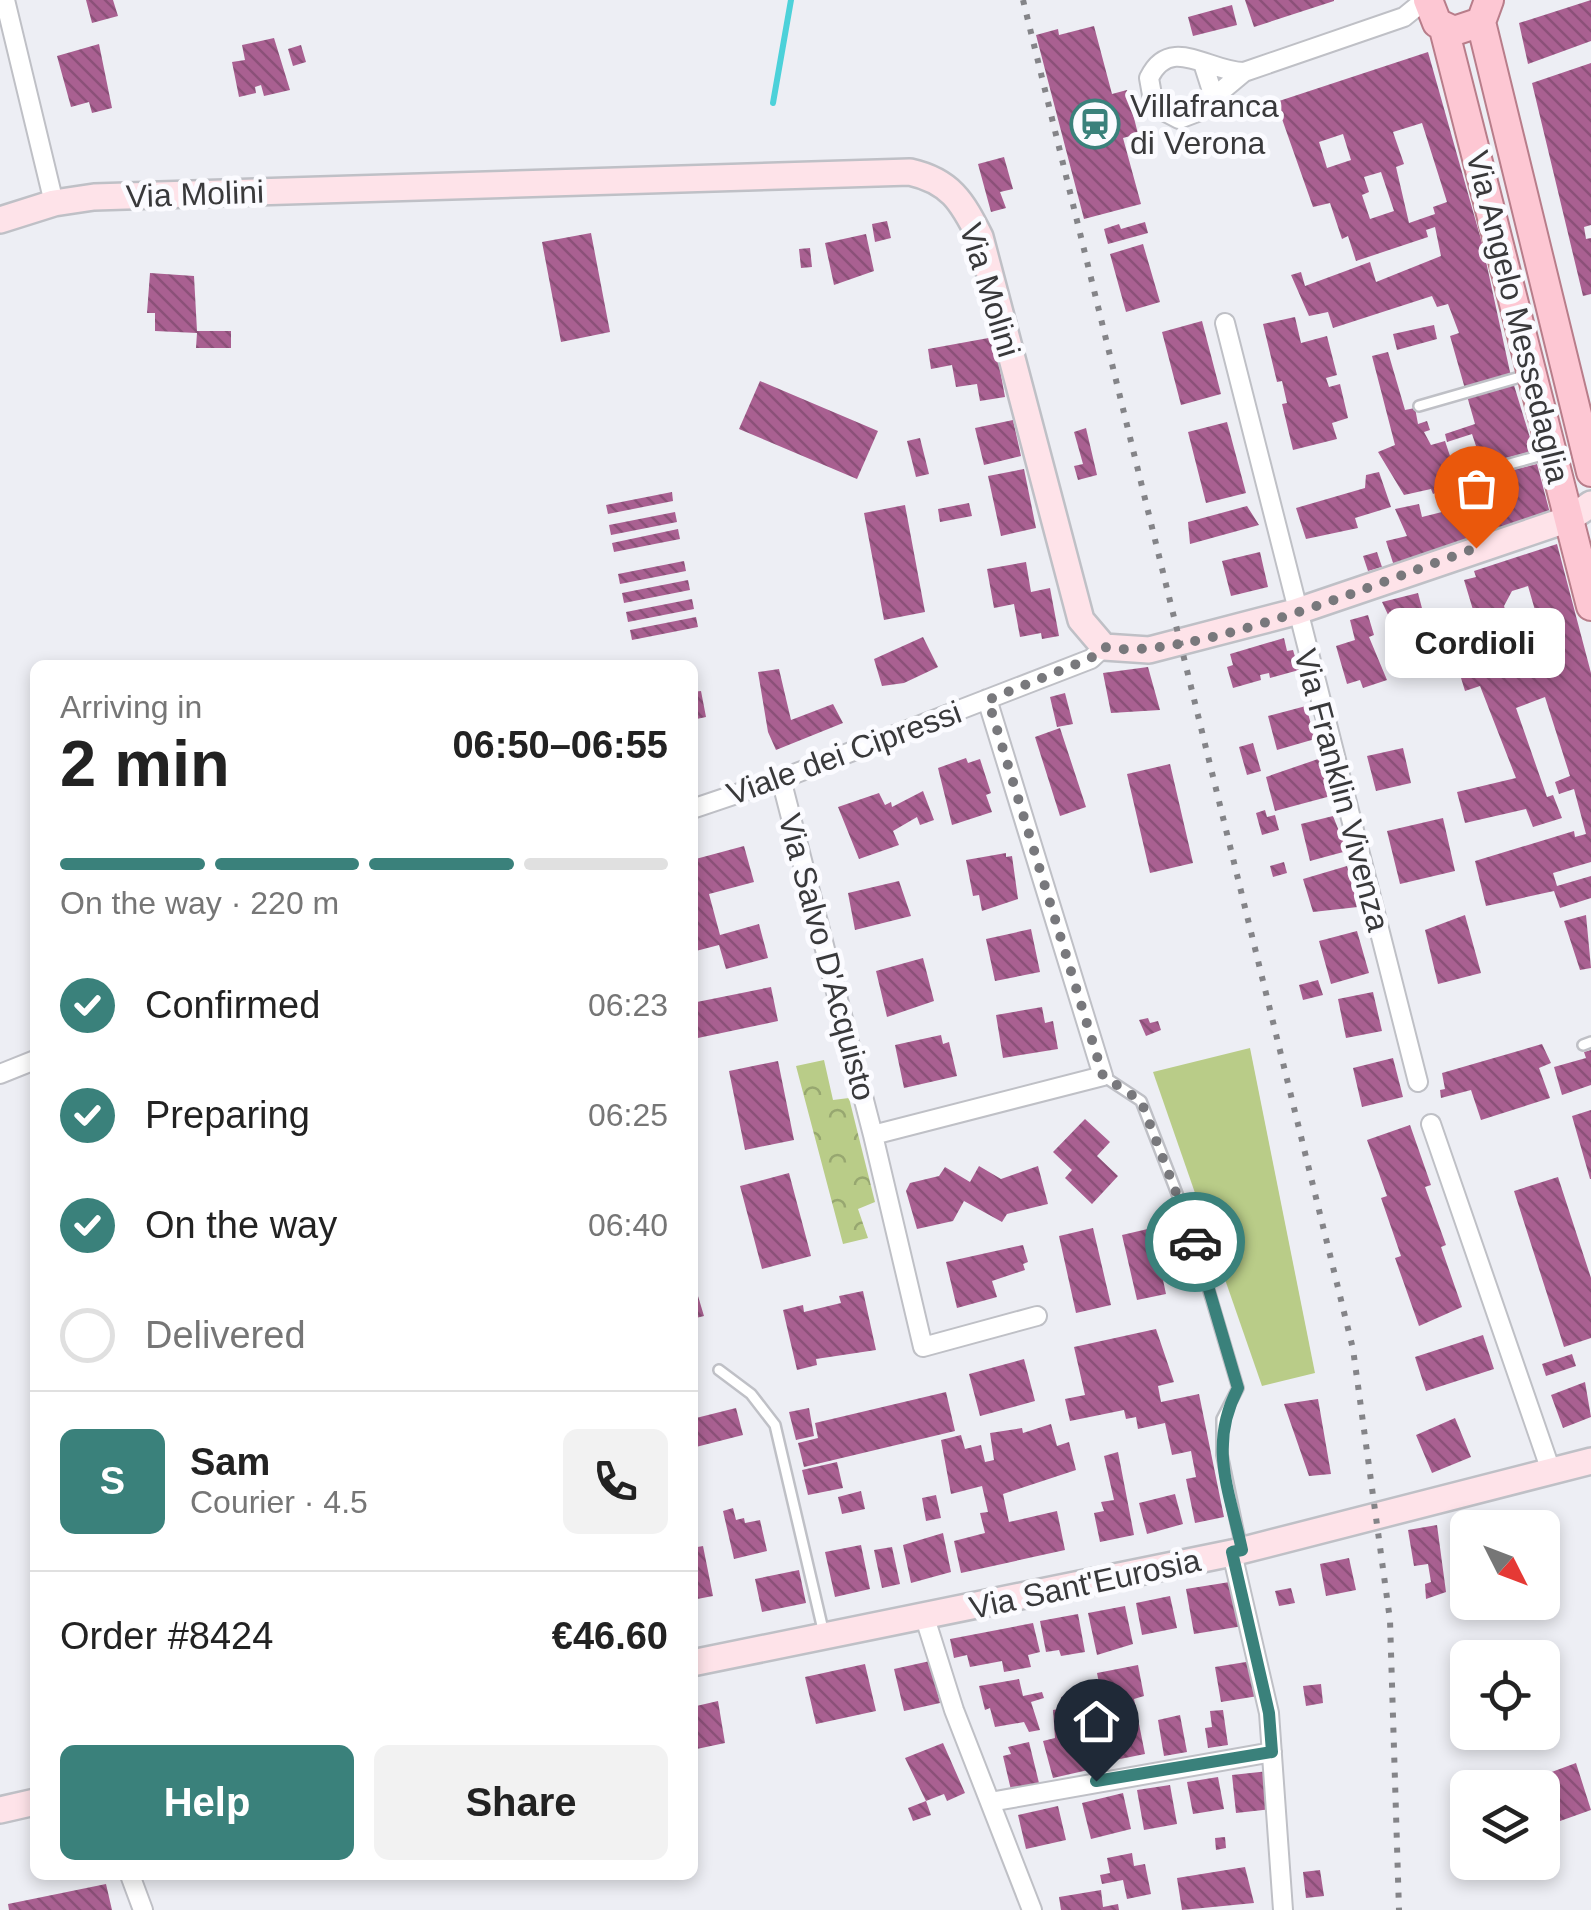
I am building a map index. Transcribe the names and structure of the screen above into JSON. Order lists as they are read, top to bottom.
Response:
{
  "streets": {
    "main road": ["Via Molini", "Via Angelo Messedaglia", "Via Sant'Eurosia"],
    "street": ["Viale dei Cipressi", "Via Franklin Vivenza", "Via Salvo D'Acquisto"]
  },
  "crossings": [
    ["Via Molini", "Viale dei Cipressi"],
    ["Viale dei Cipressi", "Via Salvo D'Acquisto"]
  ],
  "places": {
    "station": ["Villafranca di Verona"],
    "other": ["Cordioli"]
  },
  "north": "bottom right",
  "page": {
    "bubble": "Cordioli",
    "heading": ["2 min", "Arriving in", "06:50–06:55"],
    "panel": [
      "Sam",
      "Courier · 4.5",
      "Order #8424",
      "€46.60"
    ],
    "bar": "On the way · 220 m",
    "list": [
      ["Confirmed", "06:23"],
      ["Preparing", "06:25"],
      ["On the way", "06:40"],
      "Delivered"
    ],
    "round": "S",
    "buttons": ["Help", "Share"]
  }
}
